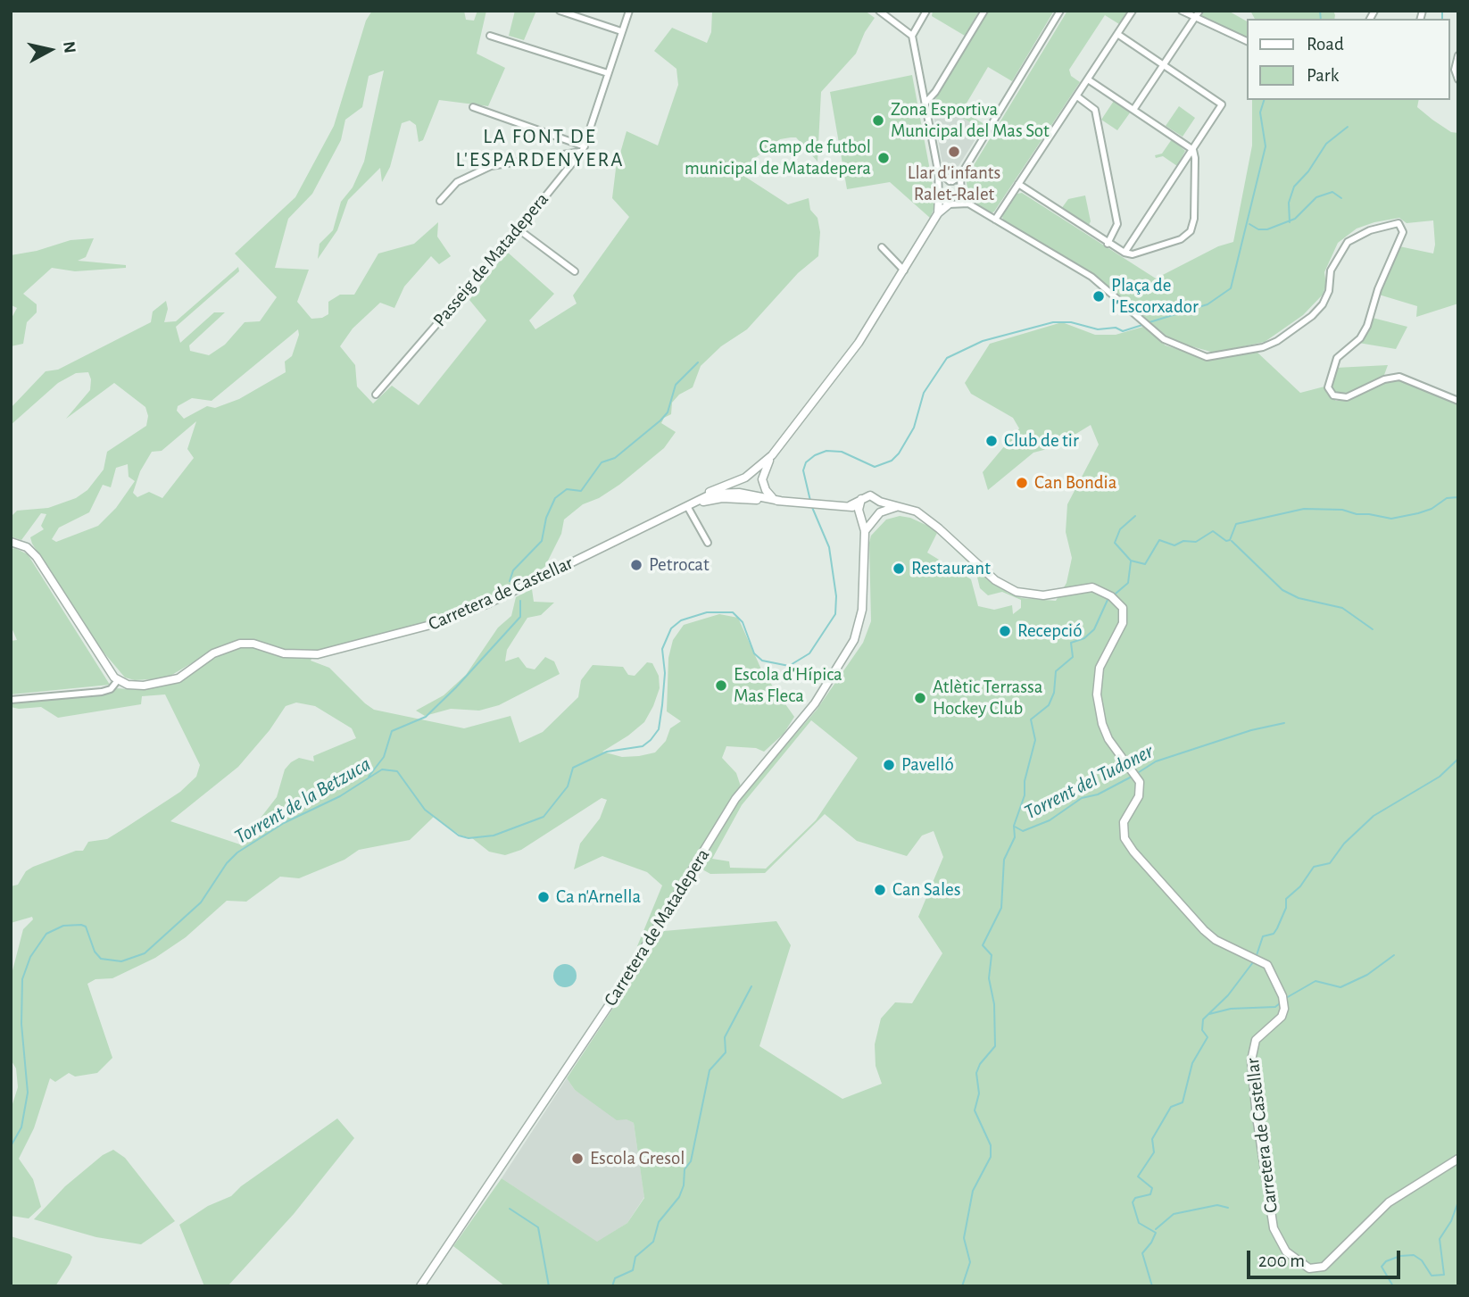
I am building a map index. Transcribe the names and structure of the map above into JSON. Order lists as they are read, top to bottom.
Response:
{
  "streets": {
    "street": ["Passeig de Matadepera", "Carretera de Castellar", "Carretera de Matadepera"]
  },
  "crossings": [
    ["Carretera de Castellar", "Carretera de Matadepera"]
  ],
  "districts": ["LA FONT DE L'ESPARDENYERA"],
  "water": ["Torrent del Tudoner", "Torrent de la Betzuca"],
  "places": [
    "Zona Esportiva Municipal del Mas Sot",
    "Llar d'infants Ralet-Ralet",
    "Camp de futbol municipal de Matadepera",
    "Plaça de l'Escorxador",
    "Club de tir",
    "Can Bondia",
    "Petrocat",
    "Restaurant",
    "Recepció",
    "Escola d'Hípica Mas Fleca",
    "Atlètic Terrassa Hockey Club",
    "Pavelló",
    "Can Sales",
    "Ca n'Arnella",
    "Escola Gresol"
  ],
  "legend": ["Road", "Park"],
  "scale_bar": "200 m",
  "north": "right"
}
